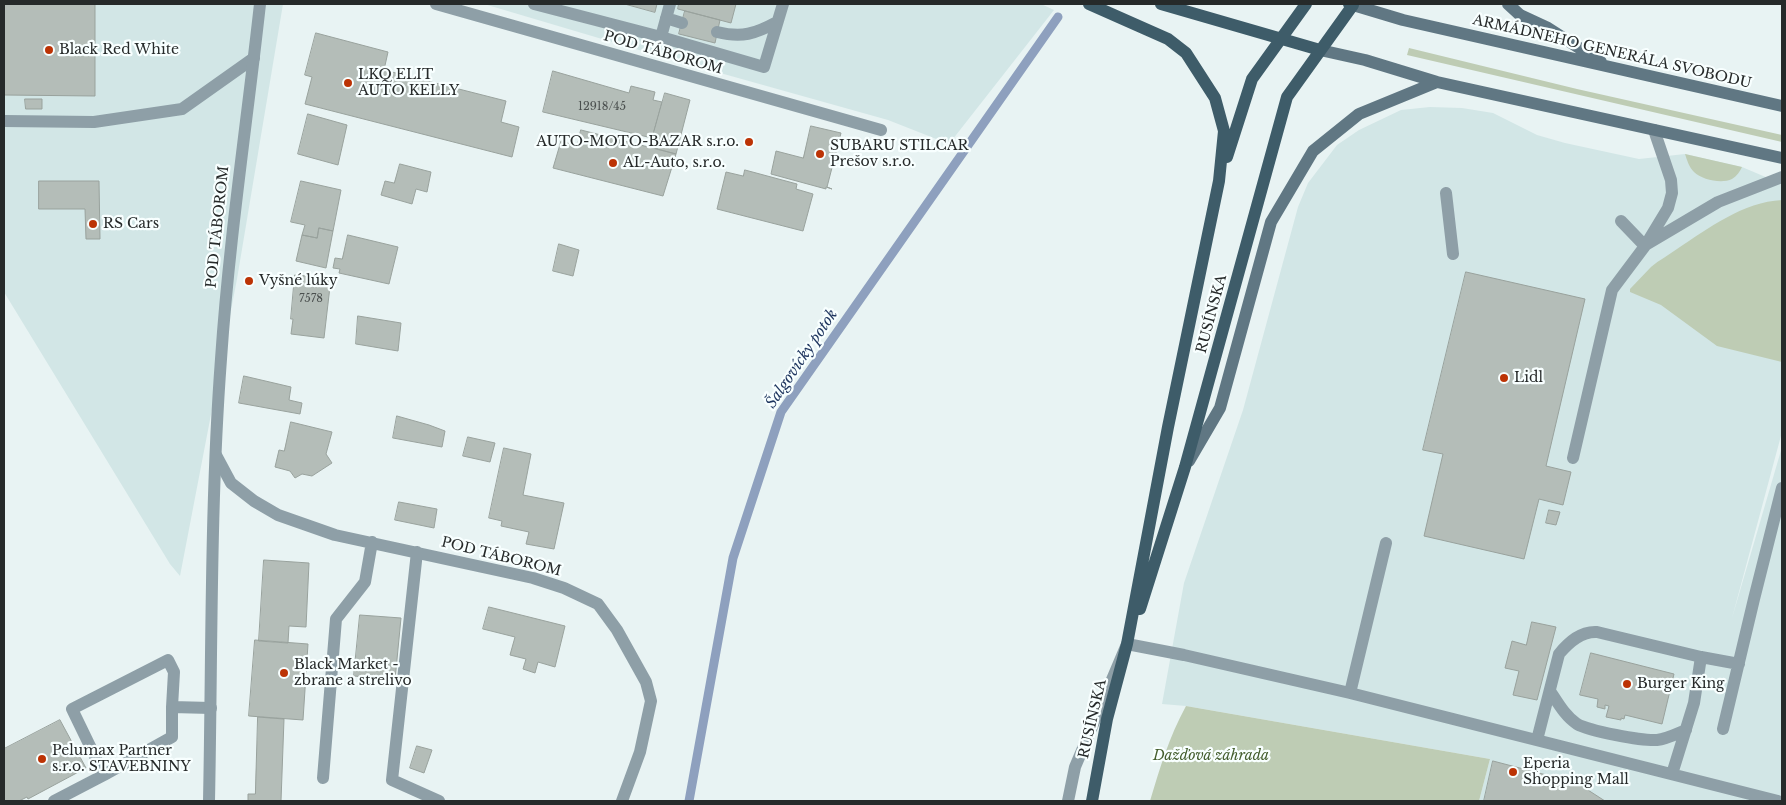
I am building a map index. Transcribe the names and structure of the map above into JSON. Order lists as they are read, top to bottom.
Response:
{
  "streets": {
    "main road": ["RUSÍNSKA"],
    "street": ["ARMÁDNEHO GENERÁLA SVOBODU", "POD TÁBOROM"]
  },
  "crossings": [
    ["ARMÁDNEHO GENERÁLA SVOBODU", "RUSÍNSKA"]
  ],
  "water": ["Šalgovícky potok"],
  "parks": ["Dažďová záhrada"],
  "places": [
    "Black Red White",
    "LKQ ELIT AUTO KELLY",
    "AUTO-MOTO-BAZAR s.r.o.",
    "SUBARU STILCAR Prešov s.r.o.",
    "AL-Auto, s.r.o.",
    "RS Cars",
    "Vyšné lúky",
    "Lidl",
    "Black Market - zbrane a strelivo",
    "Burger King",
    "Pelumax Partner s.r.o. STAVEBNINY",
    "Eperia Shopping Mall"
  ],
  "house_numbers": ["12918/45", "7578"]
}
